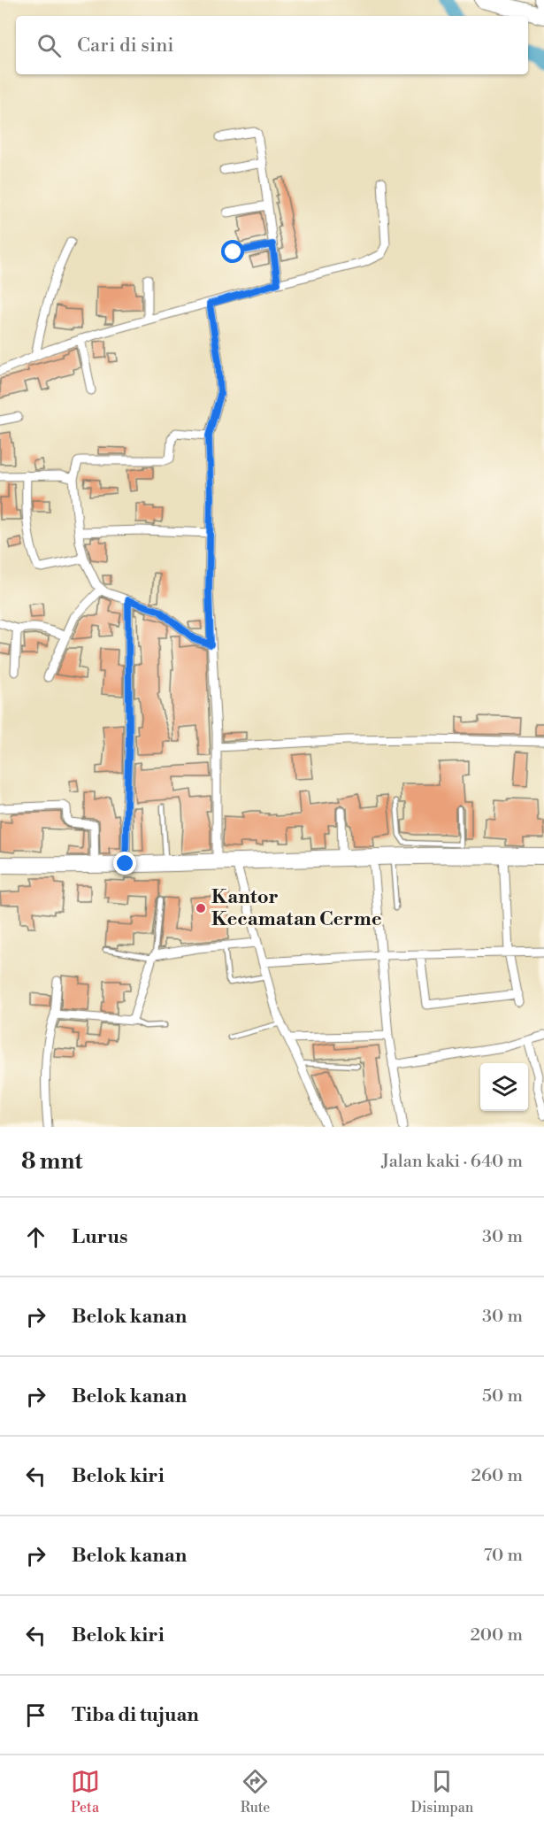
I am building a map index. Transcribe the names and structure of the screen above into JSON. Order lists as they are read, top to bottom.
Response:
{
  "places": ["Kantor Kecamatan Cerme"],
  "page": {
    "search": "Cari di sini",
    "heading": ["8 mnt", "Jalan kaki · 640 m"],
    "list": [
      ["Lurus", "30 m"],
      ["Belok kanan", "30 m"],
      ["Belok kanan", "50 m"],
      ["Belok kiri", "260 m"],
      ["Belok kanan", "70 m"],
      ["Belok kiri", "200 m"],
      "Tiba di tujuan"
    ],
    "nav": ["Peta", "Rute", "Disimpan"]
  }
}
